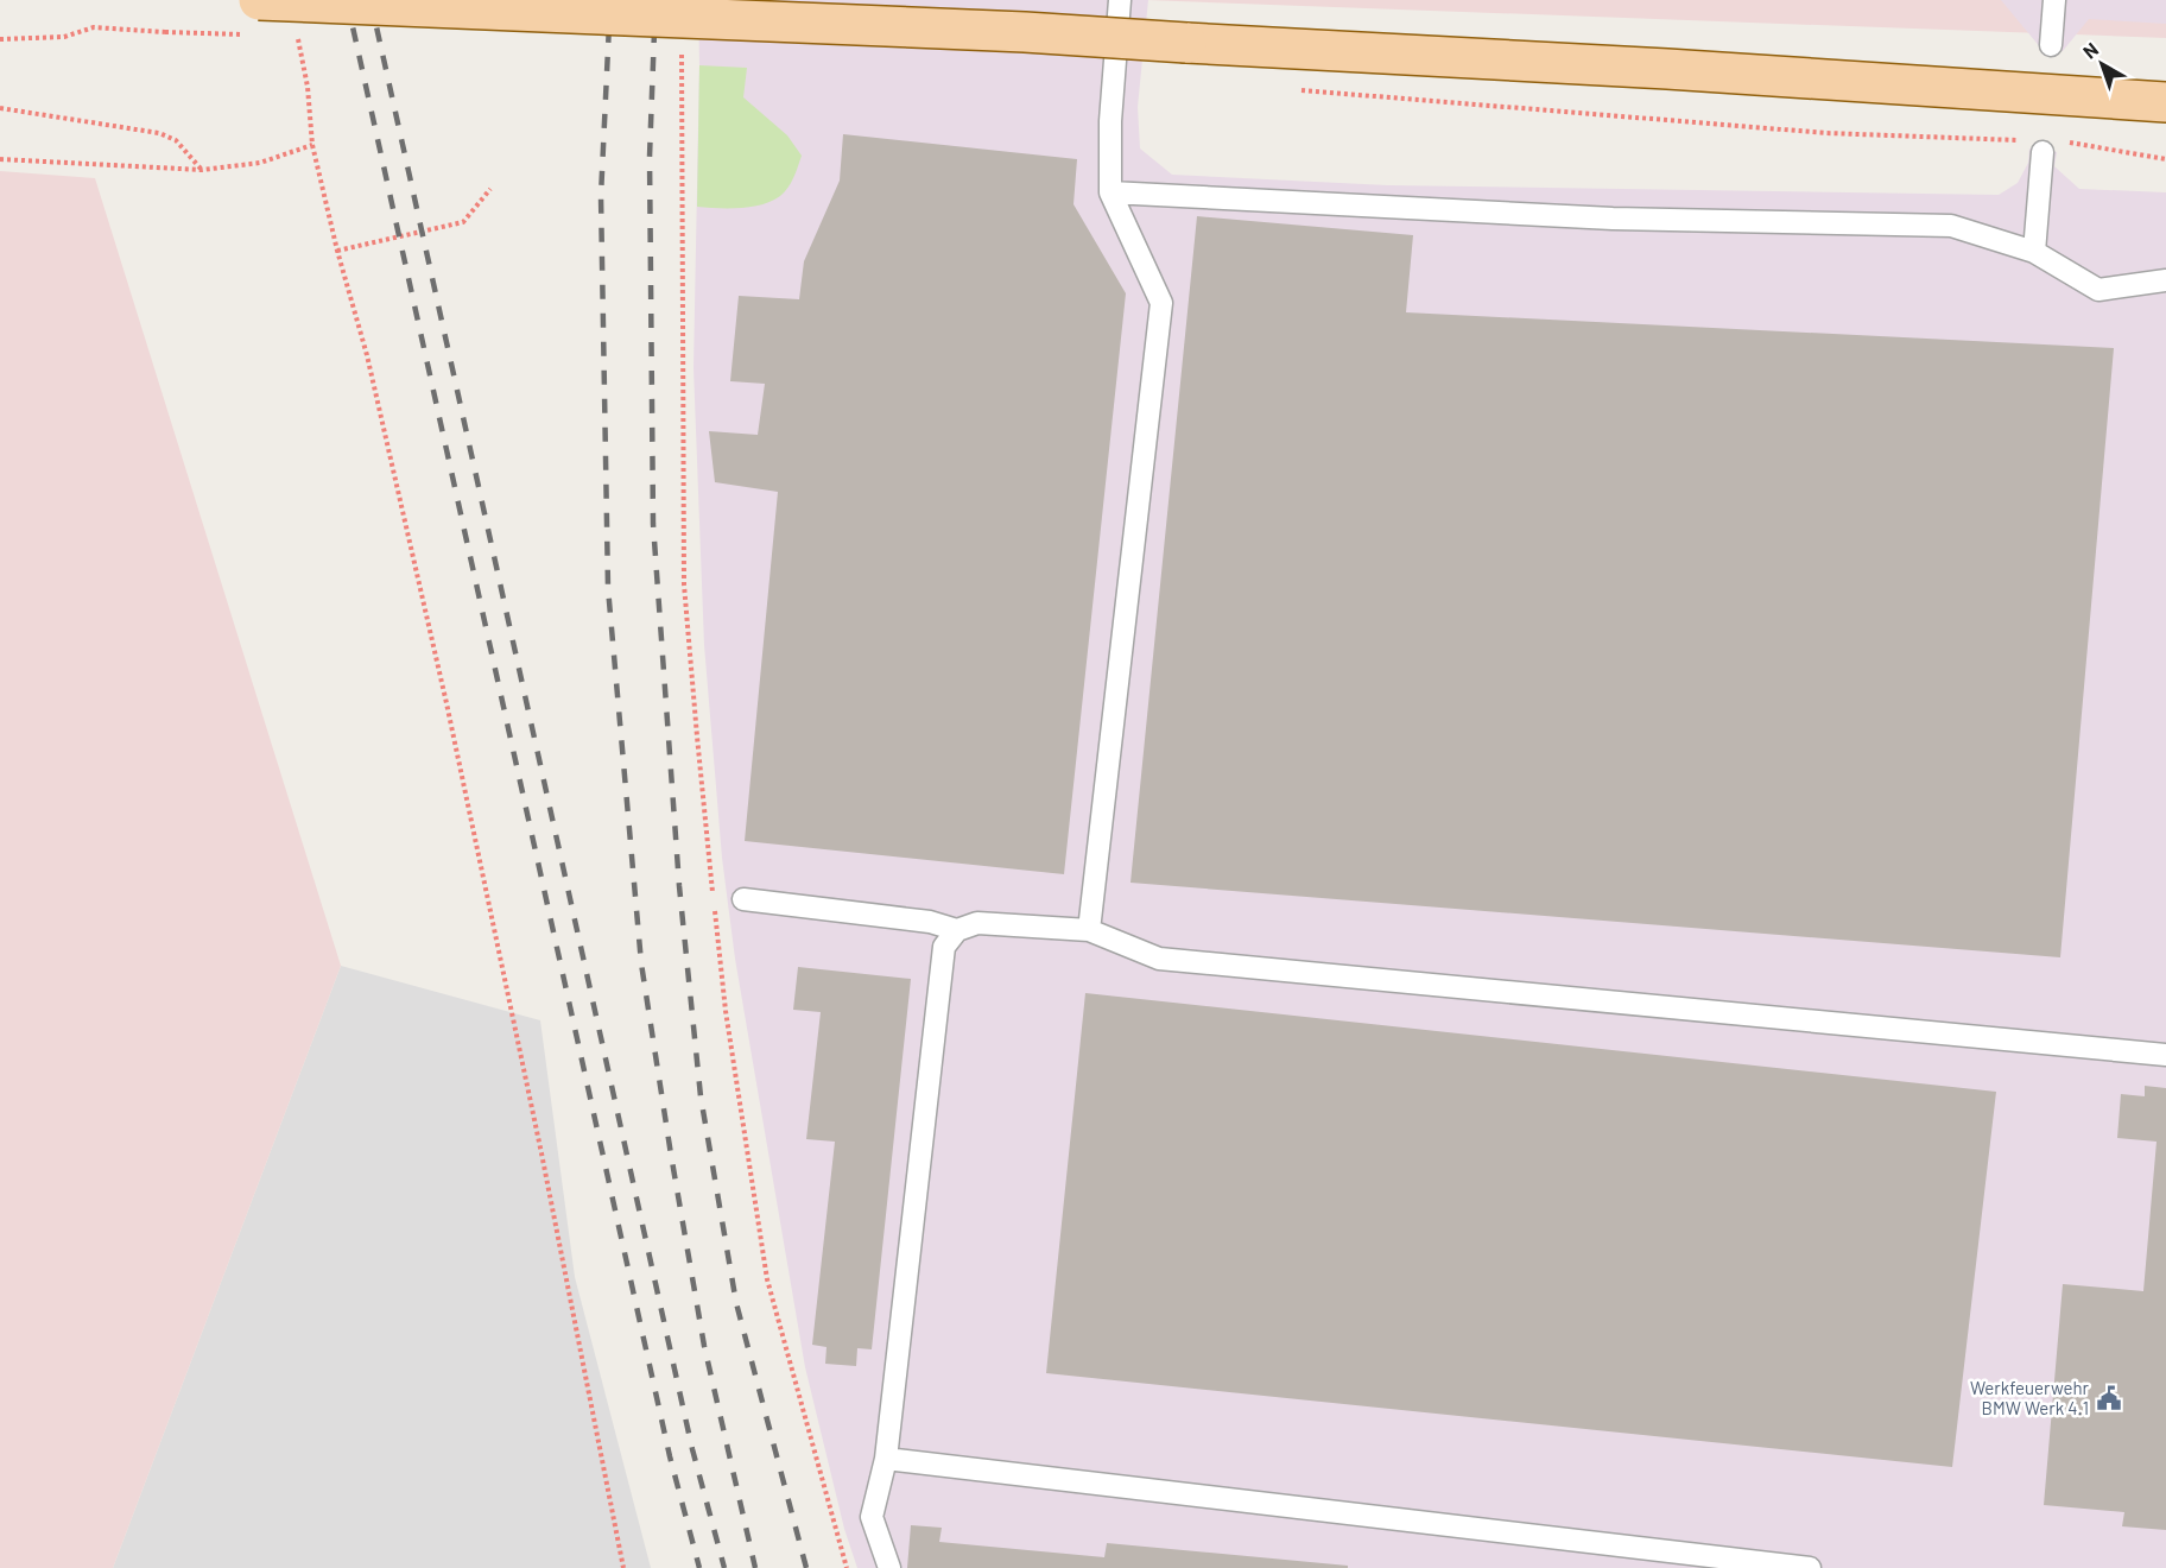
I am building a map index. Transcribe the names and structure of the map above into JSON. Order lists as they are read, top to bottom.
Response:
{
  "places": {
    "public building": ["Werkfeuerwehr BMW Werk 4.1"]
  },
  "north": "top left"
}
